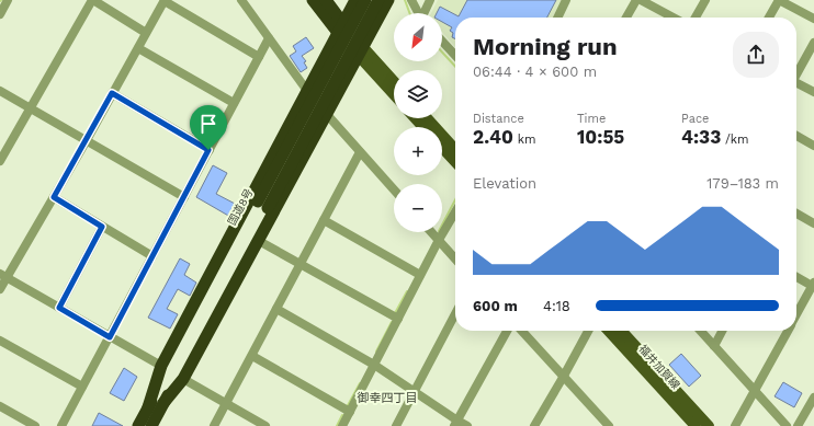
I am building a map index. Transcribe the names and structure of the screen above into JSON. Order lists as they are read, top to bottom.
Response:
{
  "streets": {
    "highway": ["国道8号"],
    "main road": ["福井加賀線"]
  },
  "districts": ["御幸四丁目"],
  "north": "bottom left",
  "page": {
    "map_buttons": ["+", "−"],
    "heading": ["Morning run", "06:44 · 4 × 600 m"],
    "stats": [
      ["Distance", "2.40 km"],
      ["Time", "10:55"],
      ["Pace", "4:33 /km"]
    ],
    "chart": ["Elevation", "179–183 m"],
    "list": [
      {
        "name": "600 m",
        "note": "4:18"
      }
    ]
  }
}
